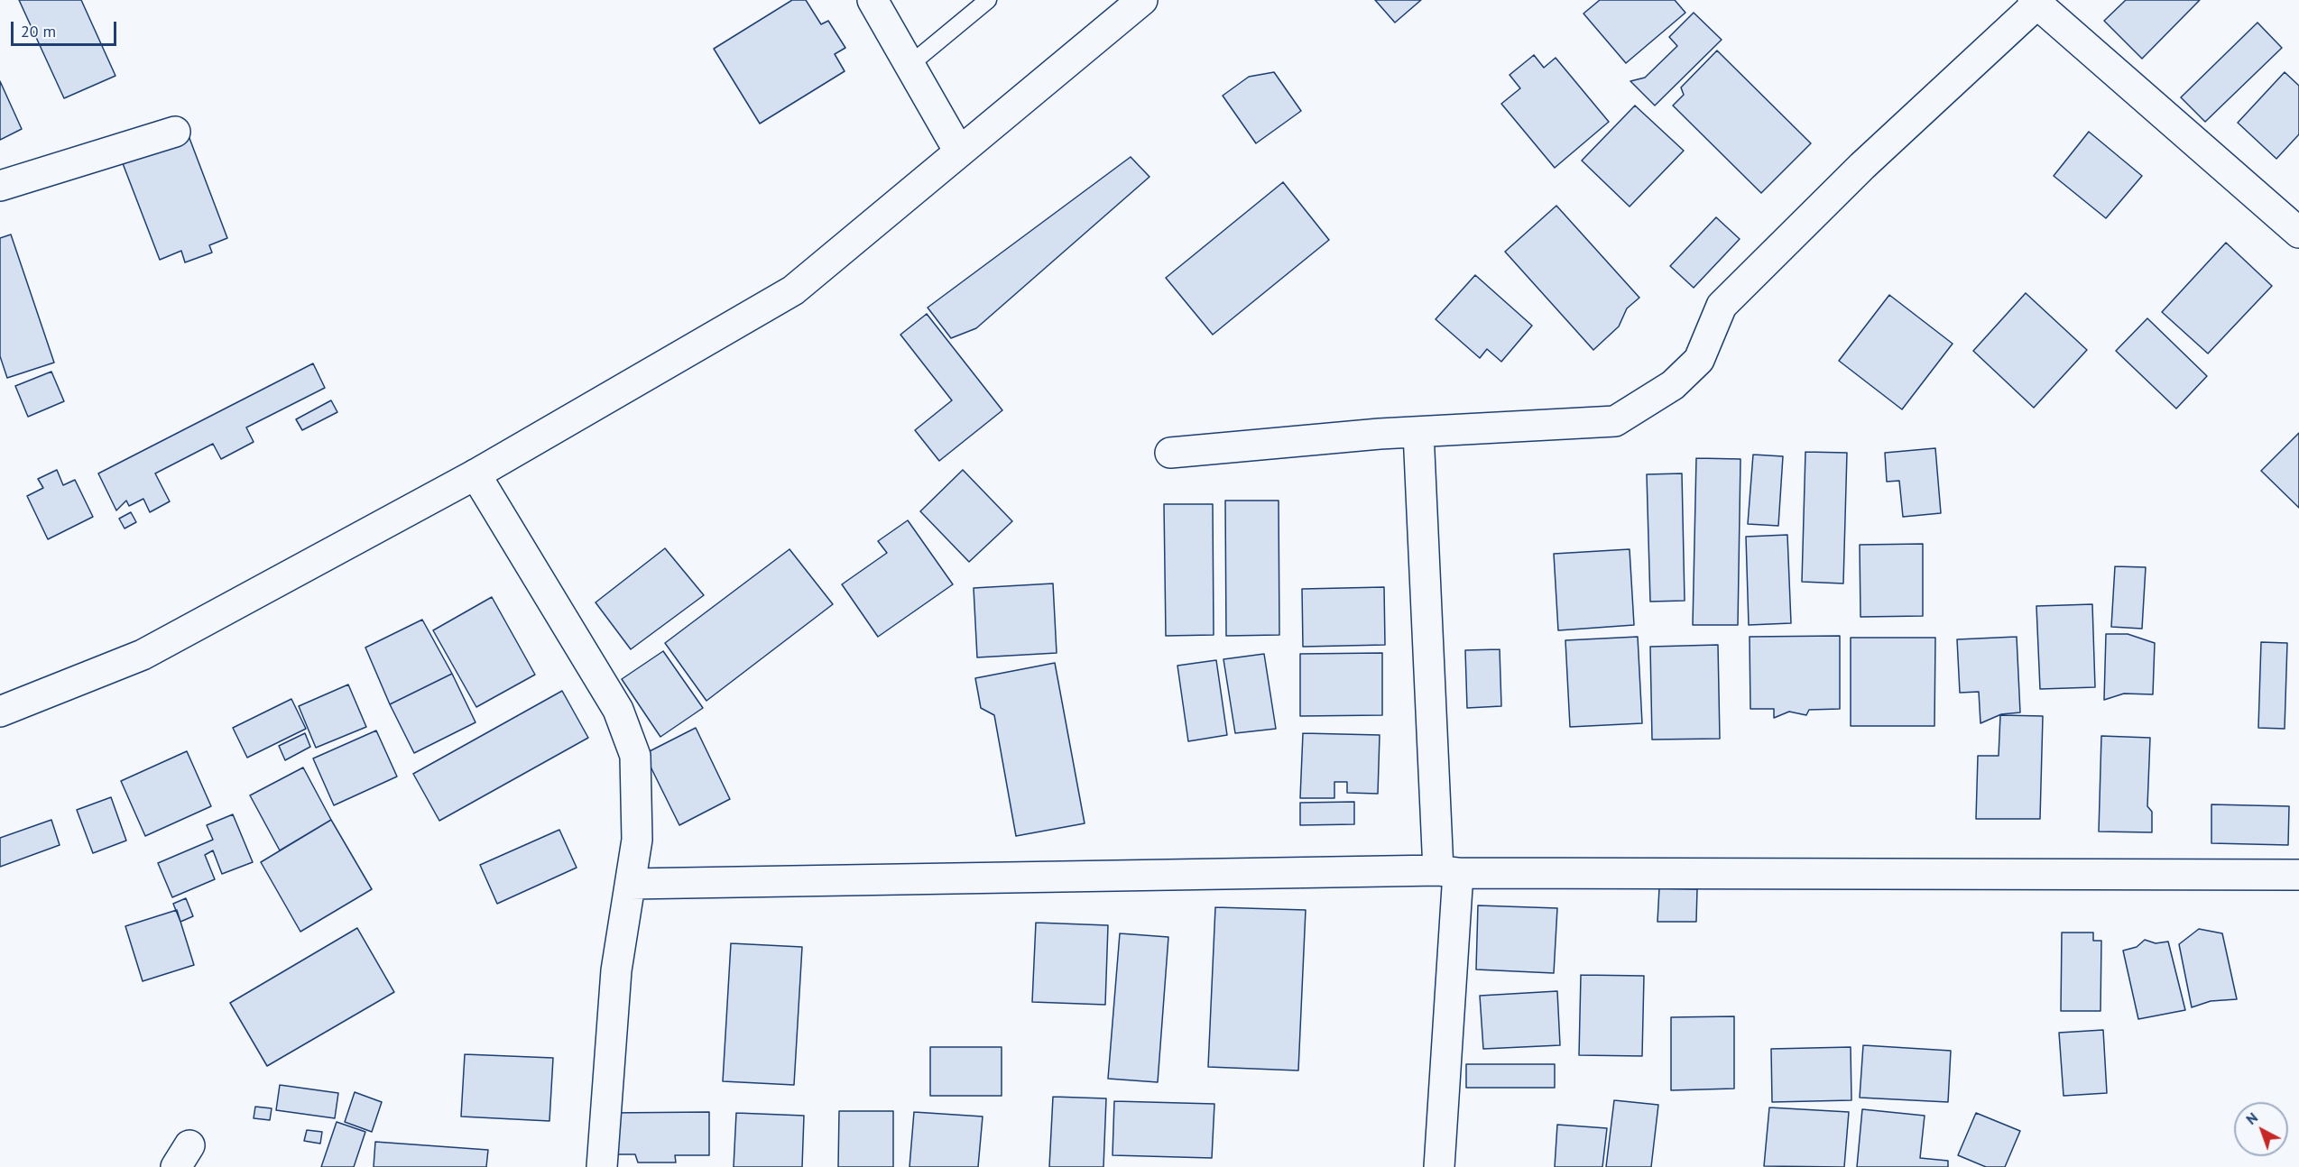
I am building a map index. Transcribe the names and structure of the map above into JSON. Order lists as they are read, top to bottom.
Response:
{
  "scale_bar": "20 m",
  "north": "top left"
}
